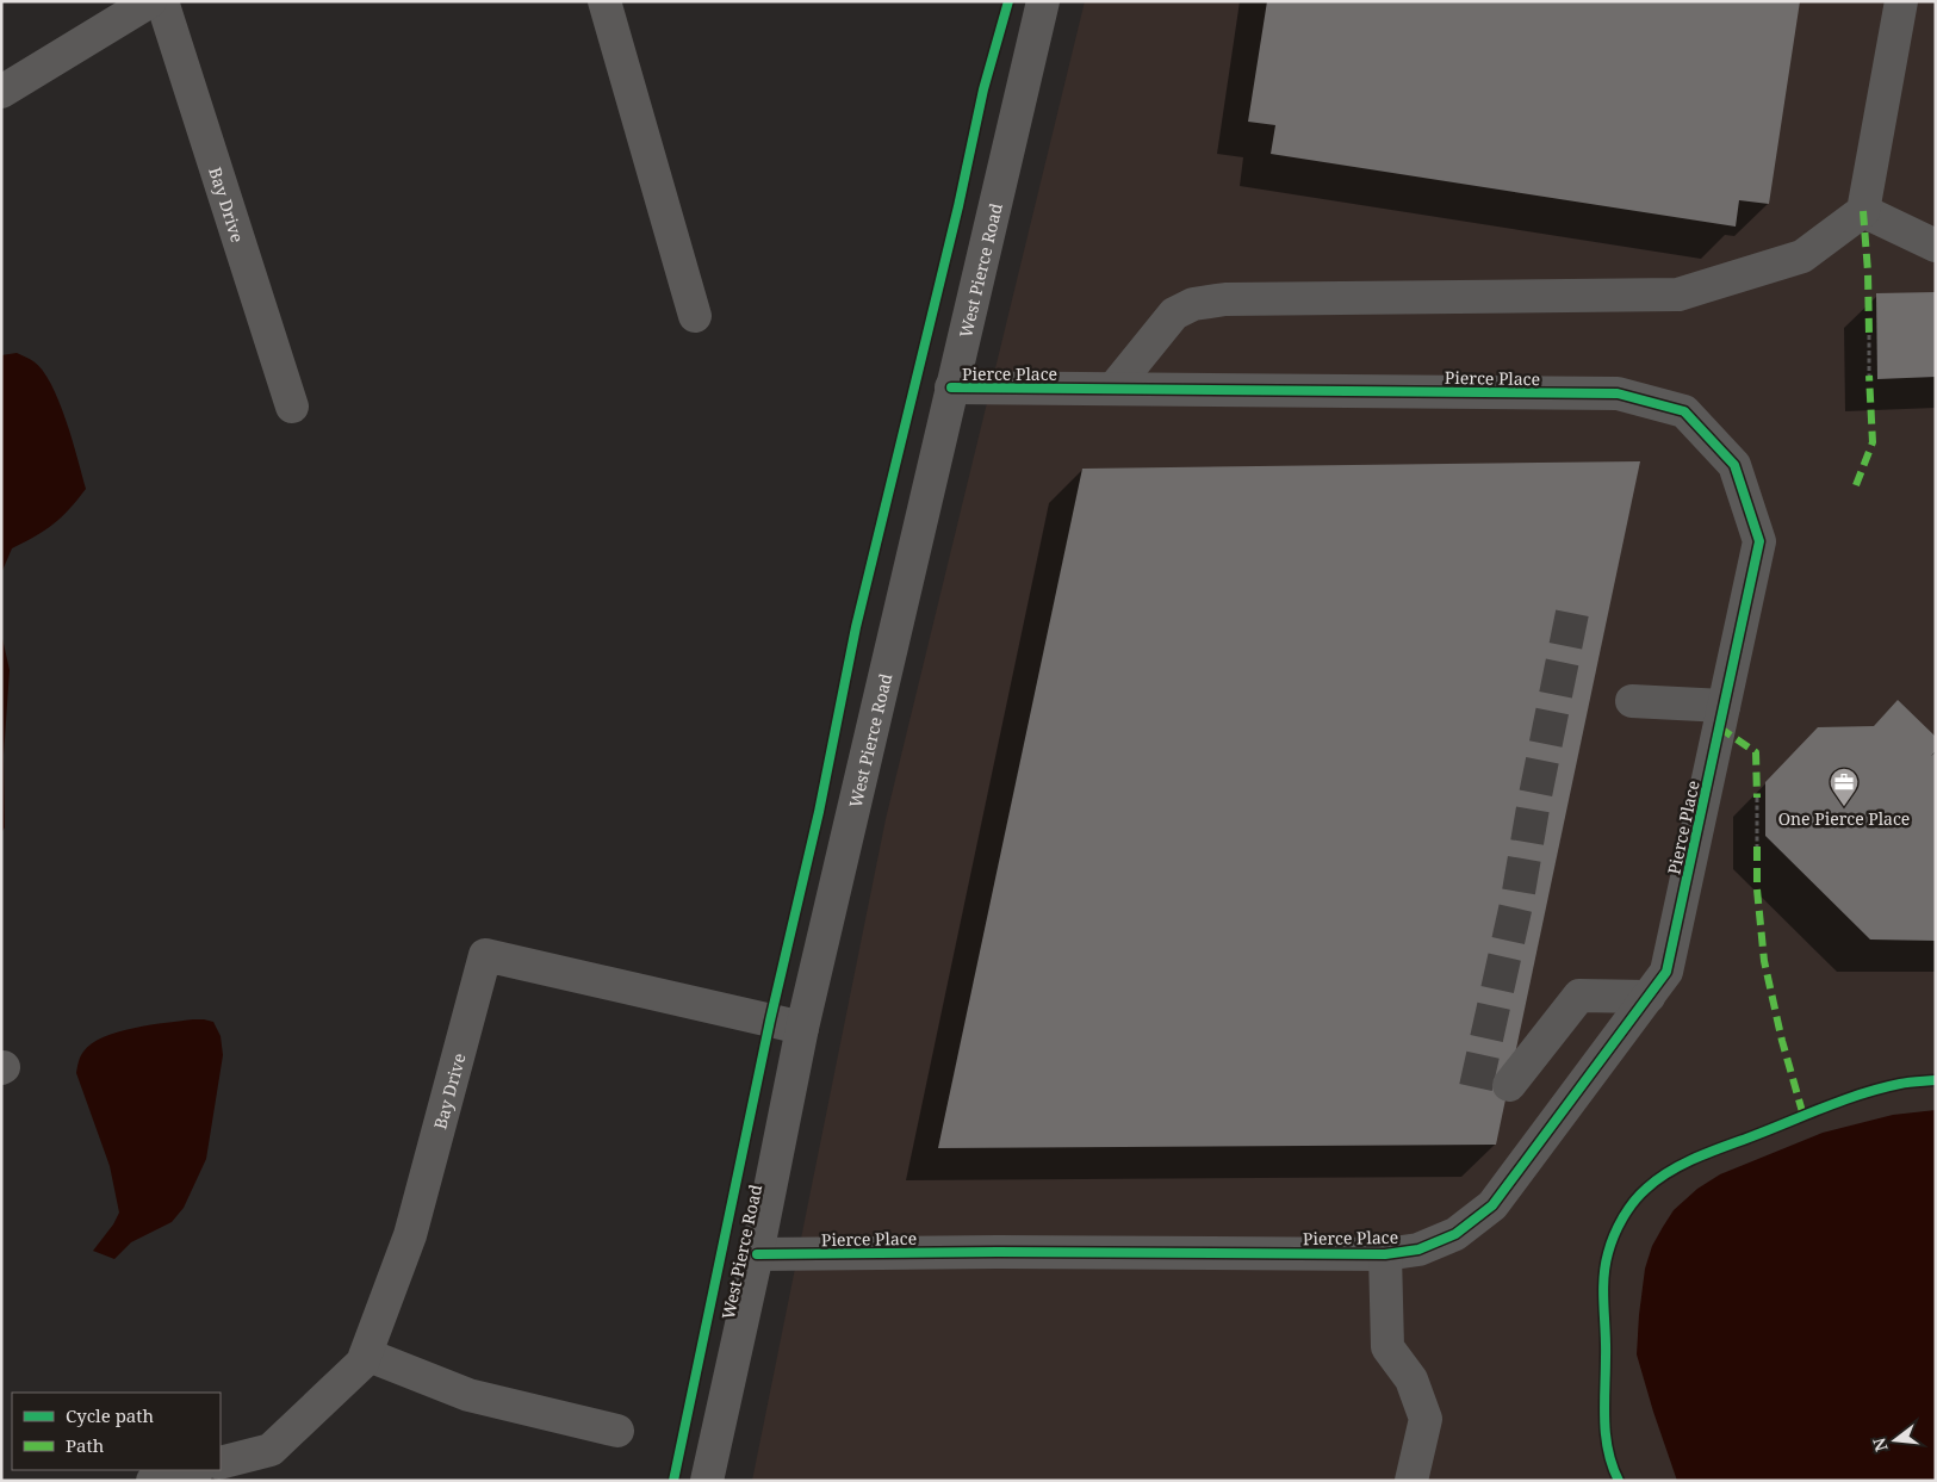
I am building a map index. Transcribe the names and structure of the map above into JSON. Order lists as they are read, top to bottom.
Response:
{
  "streets": {
    "street": ["Bay Drive", "West Pierce Road", "Pierce Place"]
  },
  "crossings": [
    ["Bay Drive", "West Pierce Road"],
    ["West Pierce Road", "Pierce Place"]
  ],
  "places": {
    "office": ["One Pierce Place"]
  },
  "legend": ["Cycle path", "Path"],
  "north": "left"
}
